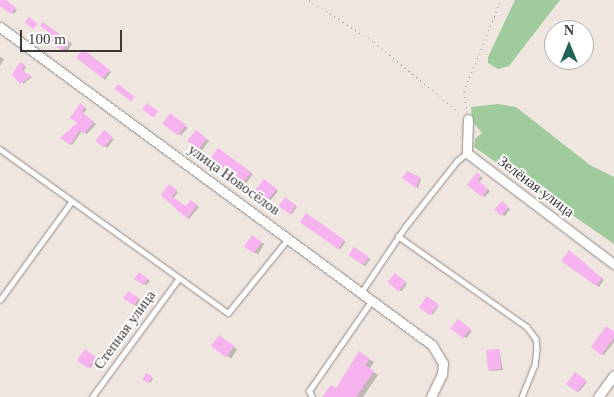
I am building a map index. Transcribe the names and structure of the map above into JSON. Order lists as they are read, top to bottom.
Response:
{
  "streets": {
    "street": ["улица Новосёлов", "Зелёная улица"],
    "lane": ["Степная улица"]
  },
  "scale_bar": "100 m",
  "north": "top"
}
